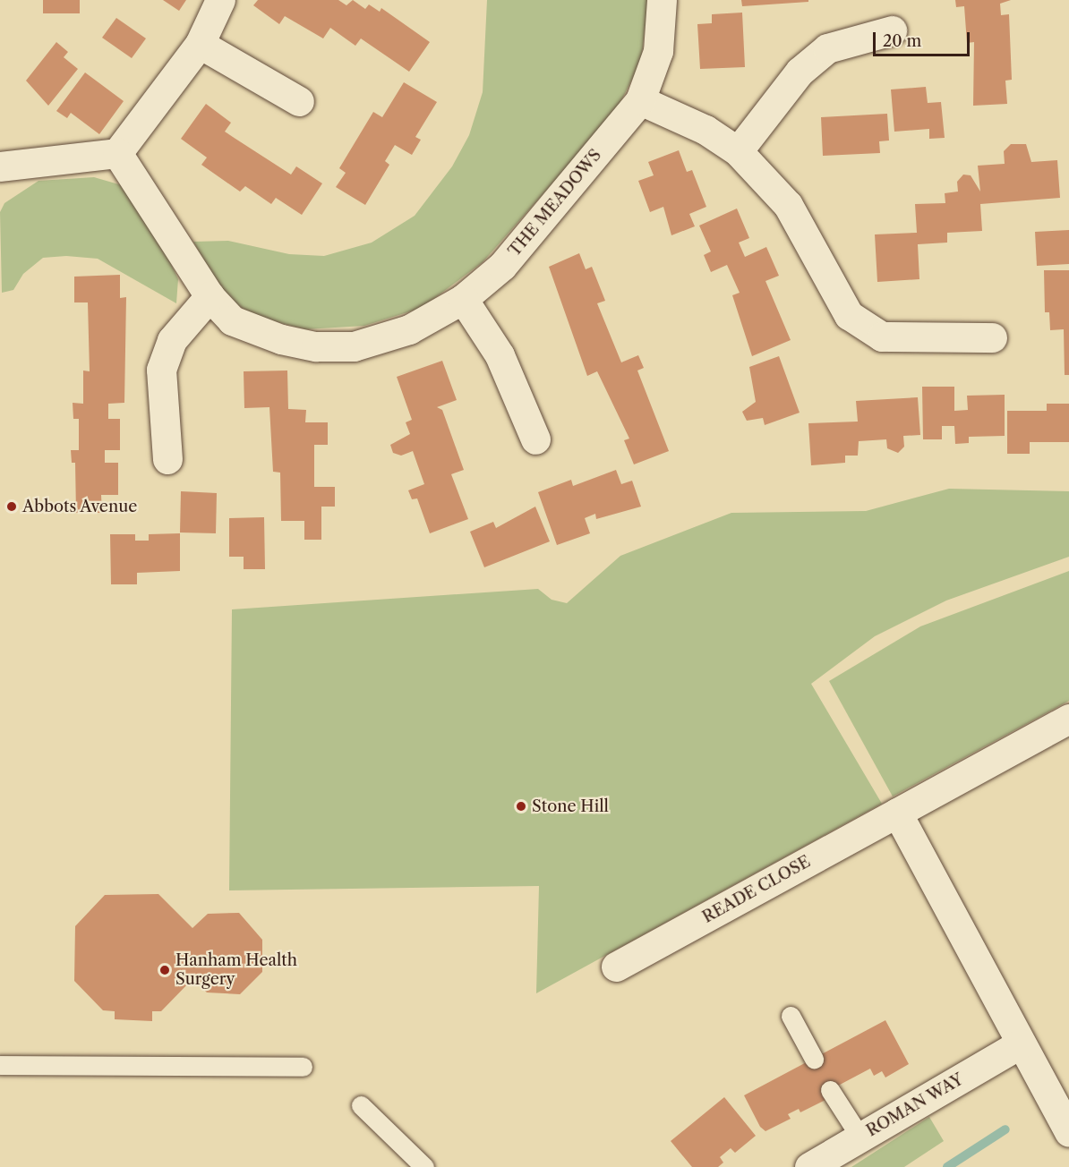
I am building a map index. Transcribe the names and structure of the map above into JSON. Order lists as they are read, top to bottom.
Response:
{
  "streets": {
    "street": ["THE MEADOWS", "READE CLOSE", "ROMAN WAY"]
  },
  "places": ["Abbots Avenue", "Stone Hill", "Hanham Health Surgery"],
  "scale_bar": "20 m"
}
